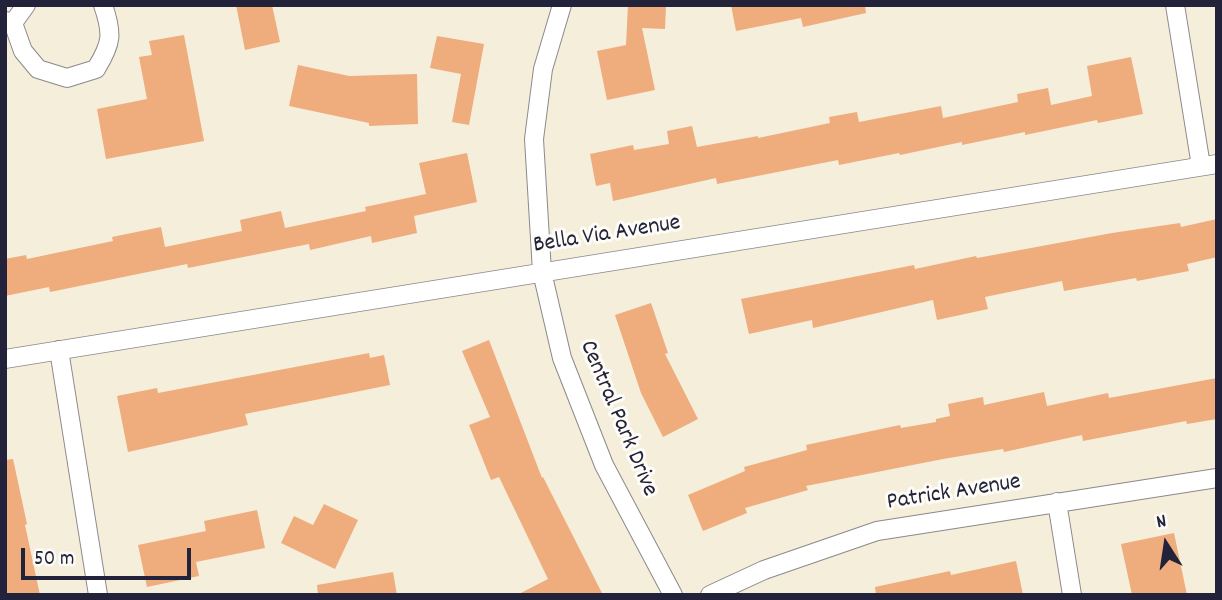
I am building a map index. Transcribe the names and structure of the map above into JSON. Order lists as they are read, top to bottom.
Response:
{
  "streets": {
    "street": ["Bella Via Avenue", "Central Park Drive", "Patrick Avenue"]
  },
  "crossings": [
    ["Bella Via Avenue", "Central Park Drive"]
  ],
  "scale_bar": "50 m",
  "north": "top"
}
